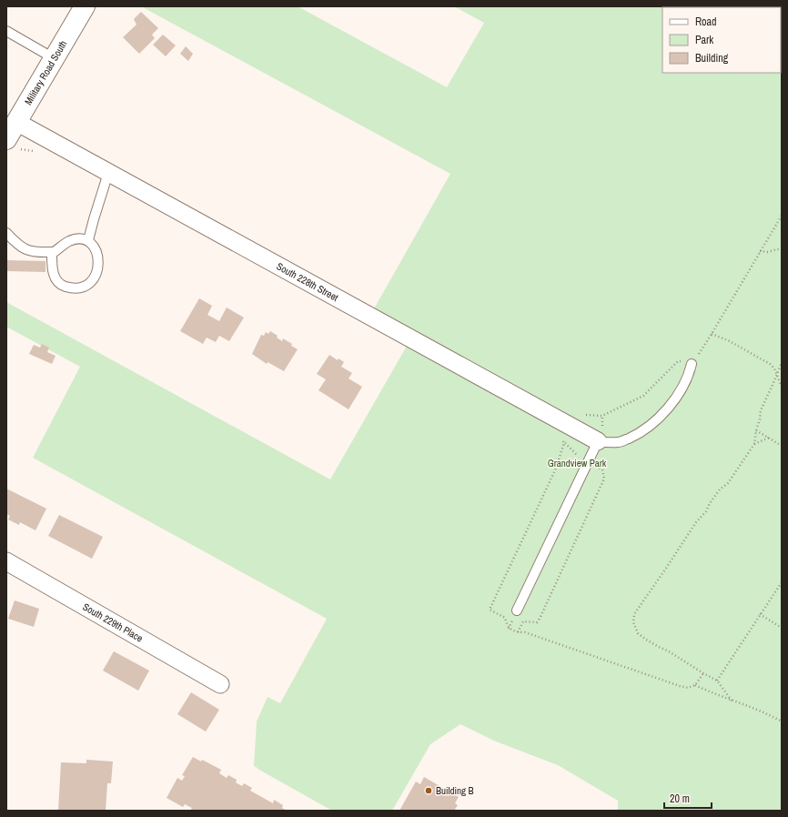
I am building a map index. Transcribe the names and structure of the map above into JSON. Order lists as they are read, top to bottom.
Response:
{
  "streets": {
    "main road": ["Military Road South"],
    "street": ["South 228th Street", "South 229th Place"]
  },
  "crossings": [
    ["Military Road South", "South 228th Street"]
  ],
  "parks": ["Grandview Park"],
  "places": ["Building B"],
  "legend": ["Road", "Park", "Building"],
  "scale_bar": "20 m"
}
